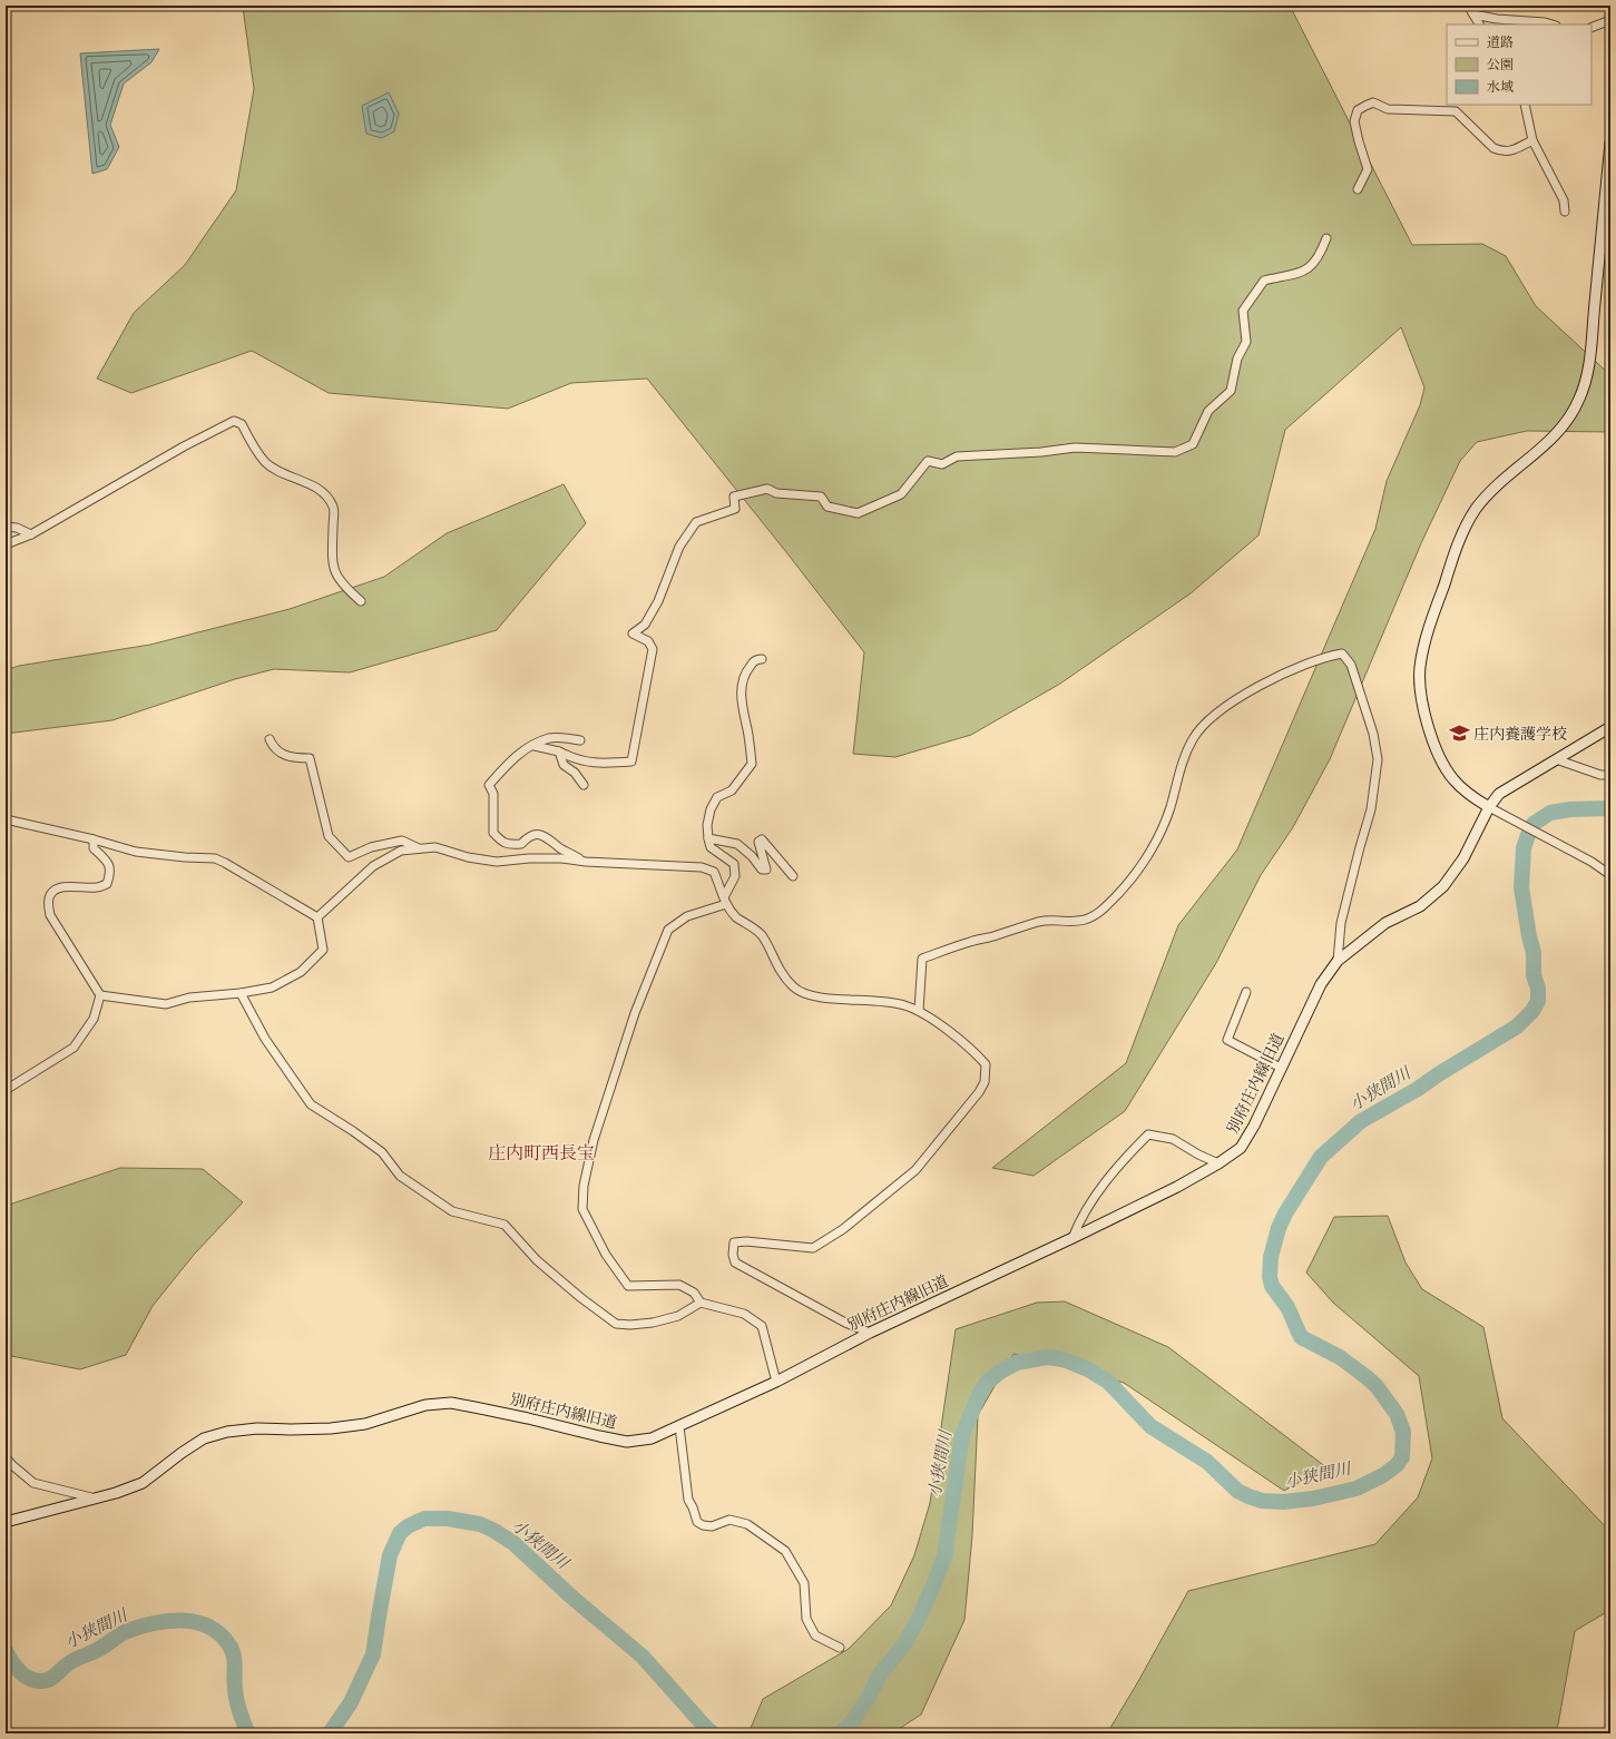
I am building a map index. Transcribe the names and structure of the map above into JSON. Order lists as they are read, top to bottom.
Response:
{
  "streets": {
    "street": ["別府庄内線旧道"]
  },
  "districts": ["庄内町西長宝"],
  "water": ["小狭間川"],
  "places": {
    "school or university": ["庄内養護学校"]
  },
  "legend": ["道路", "公園", "水域"]
}
